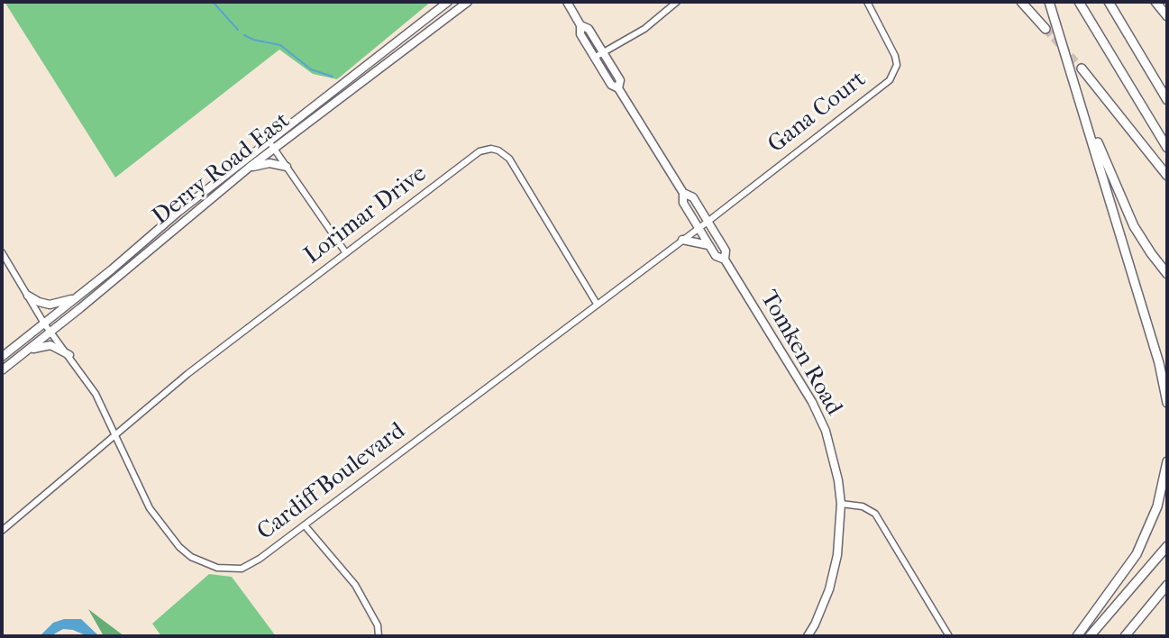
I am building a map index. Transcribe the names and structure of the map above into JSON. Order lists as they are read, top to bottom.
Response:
{
  "streets": {
    "main road": ["Derry Road East", "Tomken Road"],
    "street": ["Gana Court", "Lorimar Drive", "Cardiff Boulevard"]
  },
  "crossings": [
    ["Gana Court", "Tomken Road"],
    ["Gana Court", "Cardiff Boulevard"],
    ["Derry Road East", "Cardiff Boulevard"],
    ["Lorimar Drive", "Cardiff Boulevard"],
    ["Tomken Road", "Cardiff Boulevard"]
  ]
}
